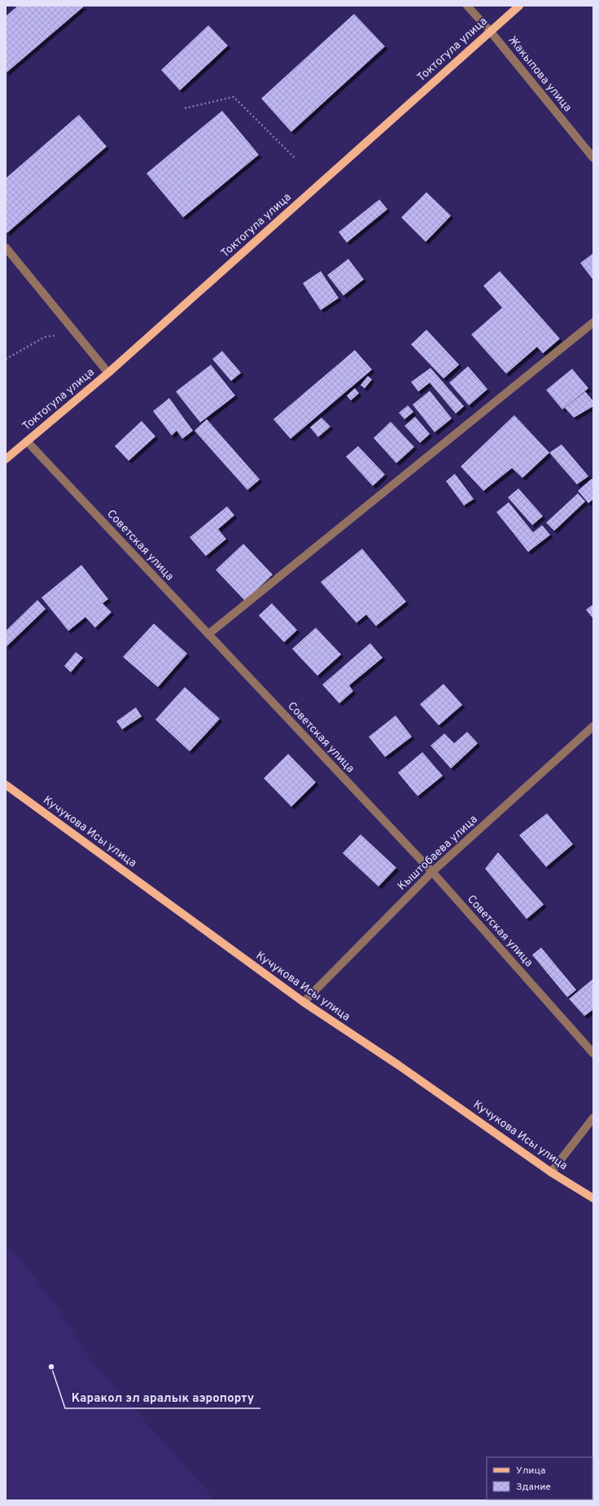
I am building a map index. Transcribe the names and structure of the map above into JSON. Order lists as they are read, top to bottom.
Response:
{
  "streets": {
    "main road": ["Токтогула улица", "Кучукова Исы улица"],
    "street": ["Жакыпова улица", "Советская улица", "Кыштобаева улица"]
  },
  "crossings": [
    ["Токтогула улица", "Жакыпова улица"],
    ["Токтогула улица", "Советская улица"],
    ["Советская улица", "Кыштобаева улица"],
    ["Кучукова Исы улица", "Кыштобаева улица"]
  ],
  "places": ["Каракол эл аралык аэропорту"],
  "legend": ["Улица", "Здание"]
}
